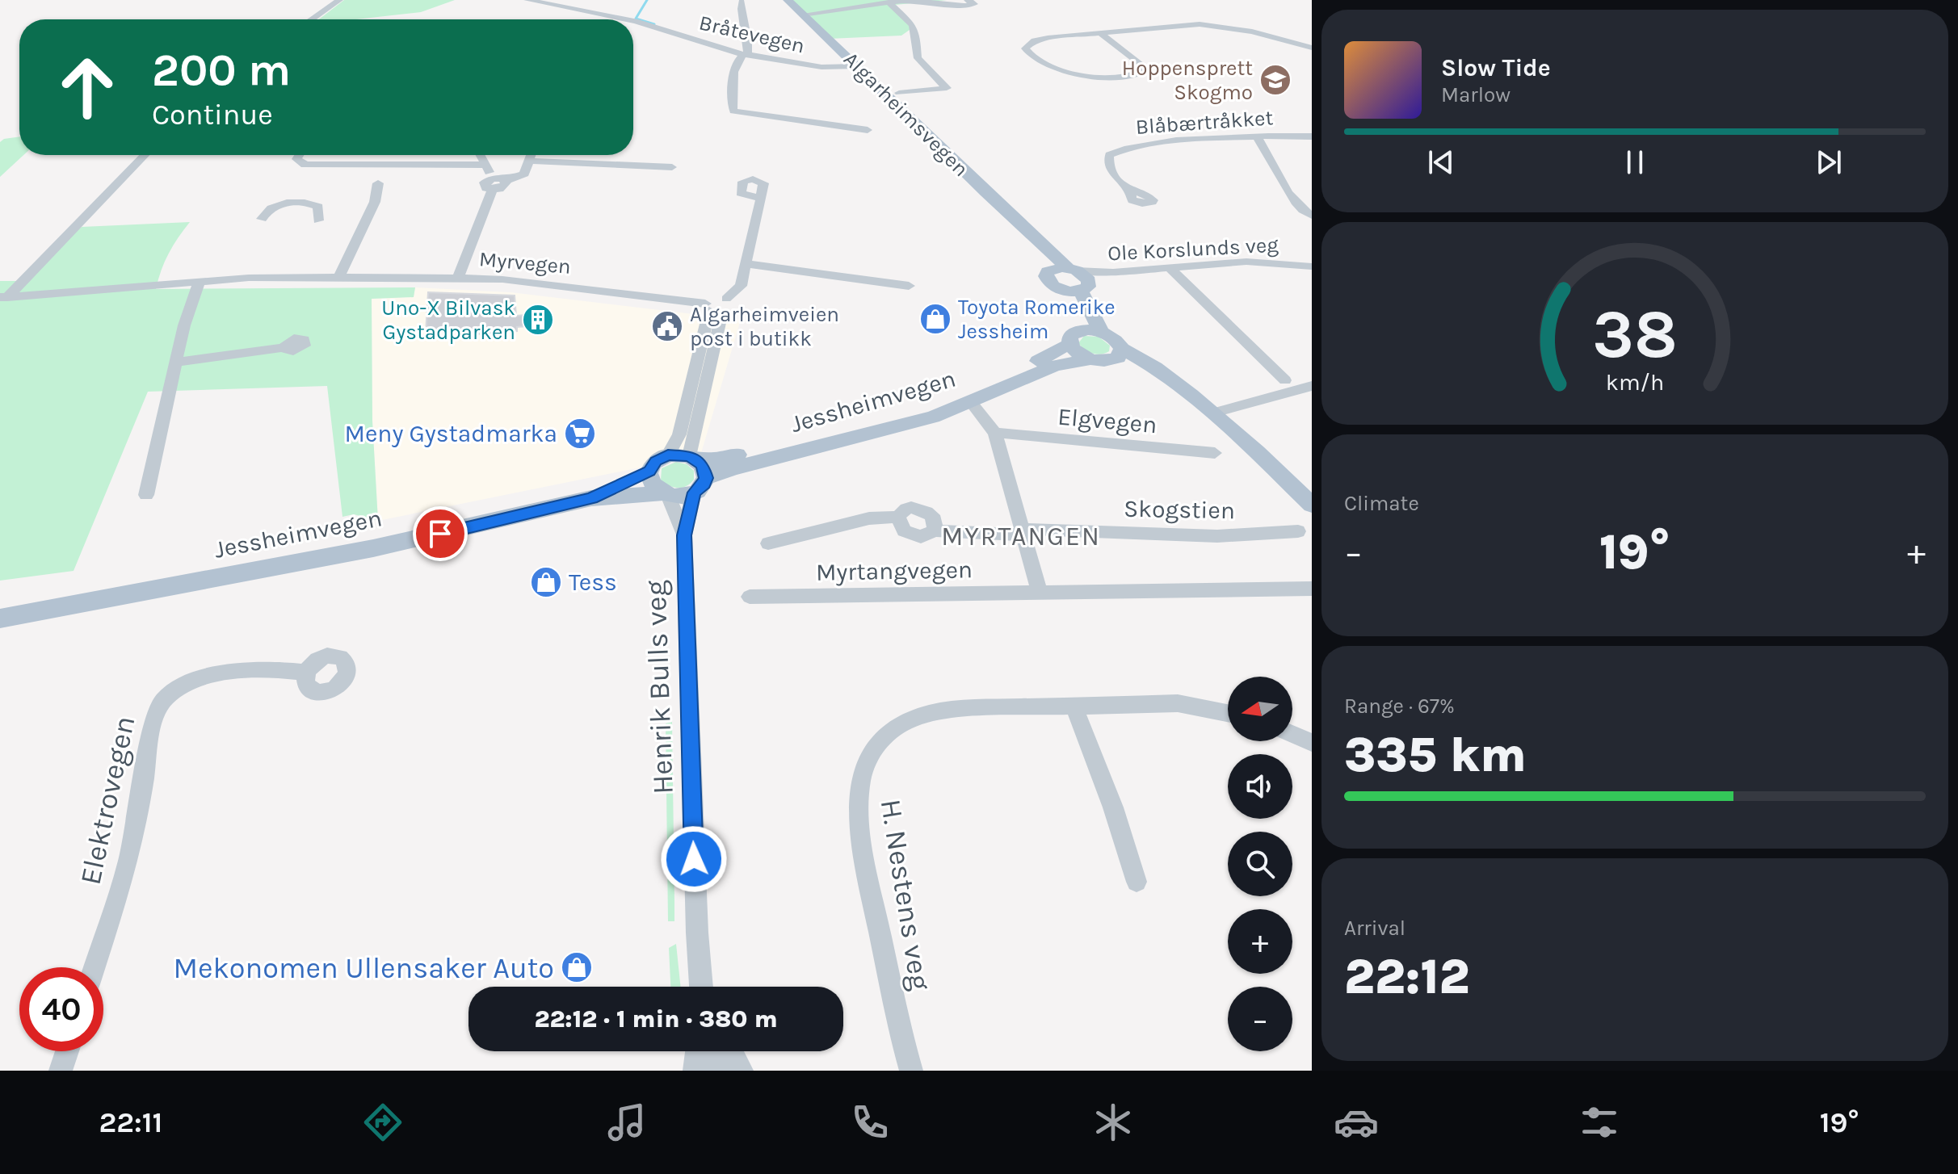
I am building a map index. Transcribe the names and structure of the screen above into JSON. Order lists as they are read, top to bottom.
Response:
{
  "streets": {
    "main road": ["Algarheimsvegen", "Jessheimvegen"],
    "street": [
      "Bråtevegen",
      "Blåbærtråkket",
      "Ole Korslunds veg",
      "Myrvegen",
      "Elgvegen",
      "Skogstien",
      "Myrtangvegen",
      "Henrik Bulls veg",
      "Elektrovegen",
      "H. Nestens veg"
    ]
  },
  "crossings": [
    ["Bråtevegen", "Algarheimsvegen"],
    ["Algarheimsvegen", "Ole Korslunds veg"],
    ["Jessheimvegen", "Henrik Bulls veg"]
  ],
  "districts": ["MYRTANGEN"],
  "places": {
    "school or university": ["Hoppensprett Skogmo"],
    "shop": ["Toyota Romerike Jessheim", "Tess", "Mekonomen Ullensaker Auto"],
    "building": ["Uno-X Bilvask Gystadparken"],
    "public building": ["Algarheimveien post i butikk"],
    "supermarket": ["Meny Gystadmarka"]
  },
  "north": "left",
  "page": {
    "turn": ["200 m", "Continue"],
    "song": ["Slow Tide", "Marlow"],
    "tile": [
      "Climate",
      ["Range · 67%", "335 km"],
      ["Arrival", "22:12"]
    ],
    "heat": ["−", "19°", "+"],
    "map_buttons": ["+", "−"],
    "limit": "40",
    "trip": "22:12 · 1 min · 380 m",
    "tabs": ["22:11", "19°"],
    "gauge": ["38", "km/h"]
  }
}
